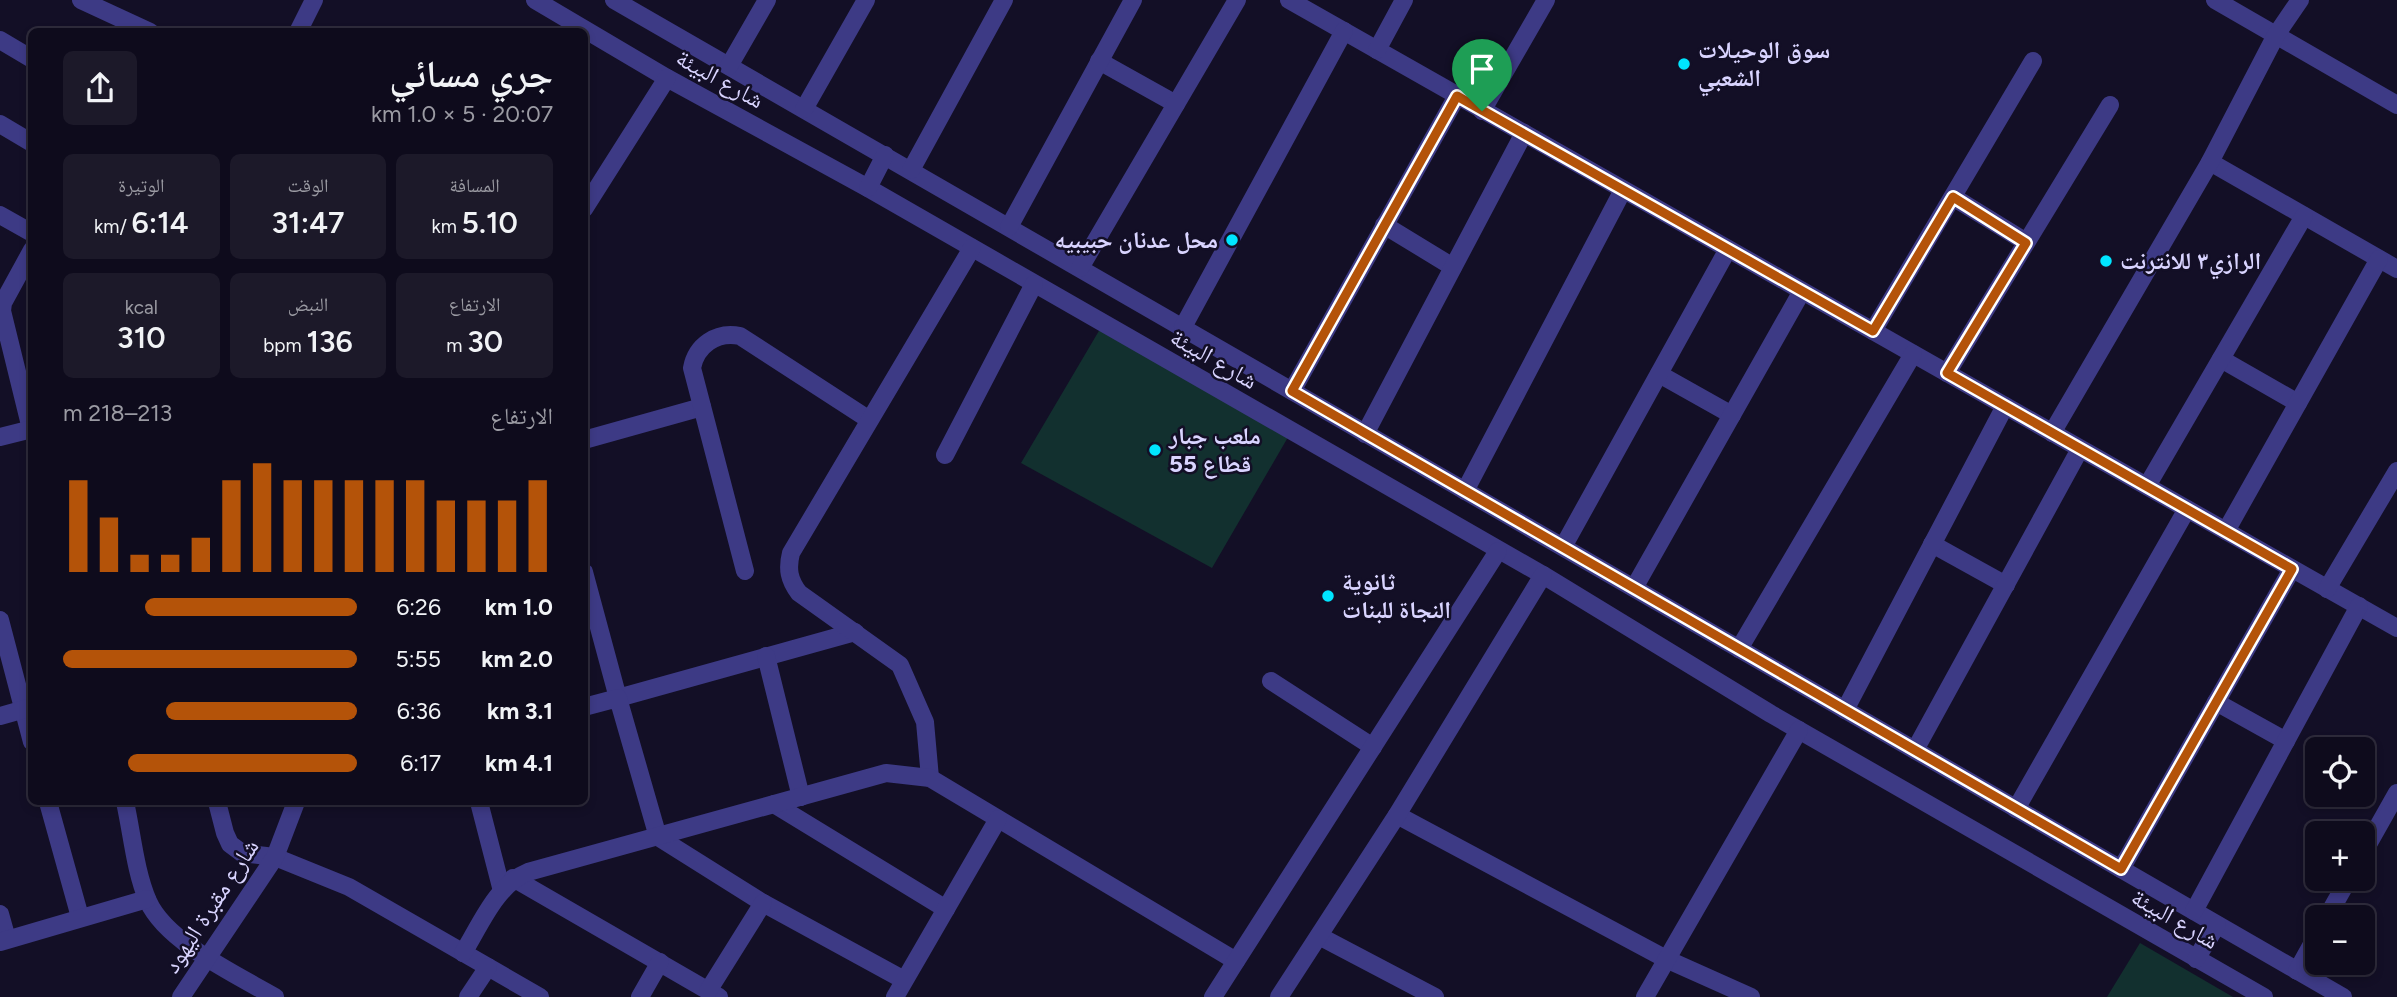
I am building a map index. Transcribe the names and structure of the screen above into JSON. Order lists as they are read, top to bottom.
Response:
{
  "streets": {
    "street": ["شارع البيئة", "شارع مقبرة اليهود"]
  },
  "places": [
    "سوق الوحيلات الشعبي",
    "محل عدنان حبيبيه",
    "الرازي٣ للانترنت",
    "ملعب جبار قطاع 55",
    "ثانوية النجاة للبنات"
  ],
  "page": {
    "heading": ["جري مسائي", "20:07 · 5 × 1.0 km"],
    "stats": [
      ["المسافة", "5.10 km"],
      ["الوقت", "31:47"],
      ["الوتيرة", "6:14 /km"],
      ["الارتفاع", "30 m"],
      ["النبض", "136 bpm"],
      ["kcal", "310"]
    ],
    "chart": ["الارتفاع", "213–218 m"],
    "list": [
      {
        "name": "1.0 km",
        "note": "6:26"
      },
      {
        "name": "2.0 km",
        "note": "5:55"
      },
      {
        "name": "3.1 km",
        "note": "6:36"
      },
      {
        "name": "4.1 km",
        "note": "6:17"
      }
    ],
    "map_buttons": ["+", "−"]
  }
}
